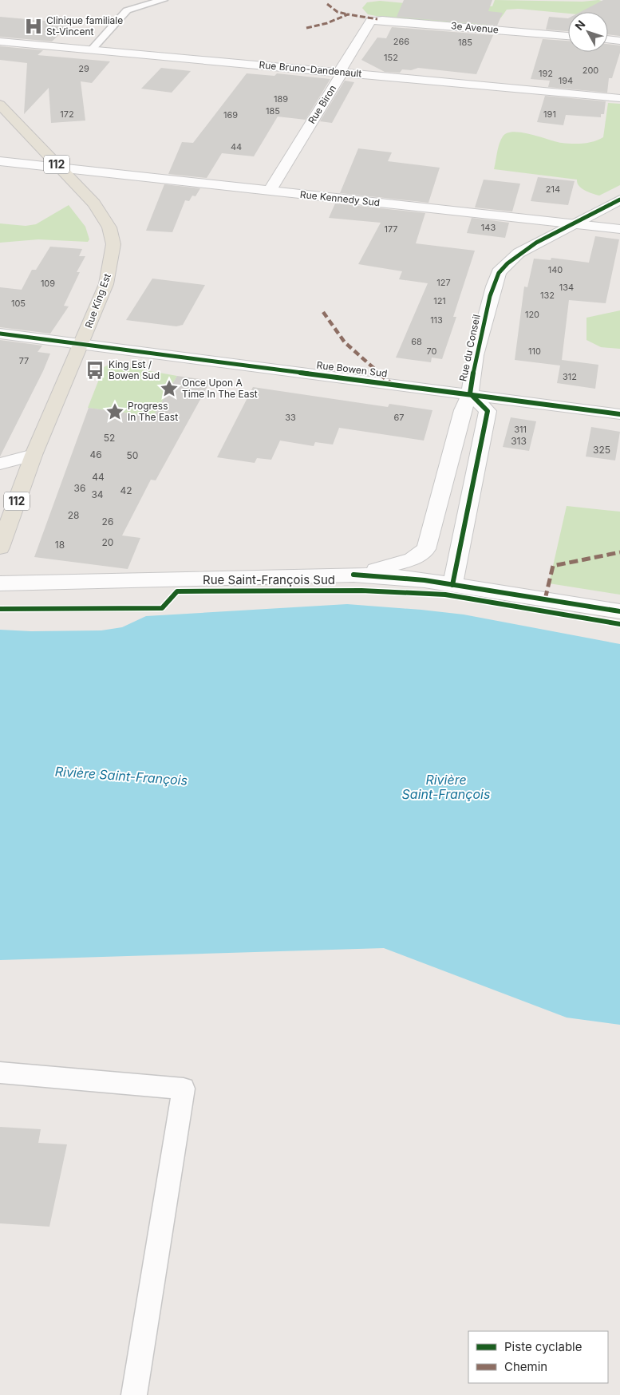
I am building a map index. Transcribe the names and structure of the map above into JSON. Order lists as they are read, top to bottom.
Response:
{
  "streets": {
    "main road": ["112", "Rue King Est"],
    "street": [
      "3e Avenue",
      "Rue Bruno-Dandenault",
      "Rue Biron",
      "Rue Kennedy Sud",
      "Rue du Conseil",
      "Rue Bowen Sud",
      "Rue Saint-François Sud"
    ]
  },
  "crossings": [
    ["3e Avenue", "Rue Biron"],
    ["Rue Bruno-Dandenault", "Rue Biron"],
    ["Rue Biron", "Rue Kennedy Sud"],
    ["Rue Kennedy Sud", "Rue King Est"],
    ["Rue Kennedy Sud", "Rue du Conseil"],
    ["Rue King Est", "Rue Bowen Sud"],
    ["Rue du Conseil", "Rue Bowen Sud"],
    ["Rue du Conseil", "Rue Saint-François Sud"]
  ],
  "water": ["Rivière Saint-François"],
  "places": {
    "hospital": ["Clinique familiale St-Vincent"],
    "bus stop": ["King Est / Bowen Sud"],
    "place": ["Once Upon A Time In The East", "Progress In The East"]
  },
  "house_numbers": [
    "266",
    "185",
    "152",
    "29",
    "200",
    "192",
    "194",
    "189",
    "185",
    "172",
    "191",
    "169",
    "44",
    "214",
    "143",
    "177",
    "140",
    "127",
    "109",
    "134",
    "132",
    "121",
    "105",
    "120",
    "113",
    "68",
    "70",
    "110",
    "77",
    "312",
    "33",
    "67",
    "311",
    "52",
    "313",
    "325",
    "46",
    "50",
    "44",
    "36",
    "42",
    "34",
    "28",
    "26",
    "20",
    "18"
  ],
  "legend": ["Piste cyclable", "Chemin"],
  "north": "top left"
}
